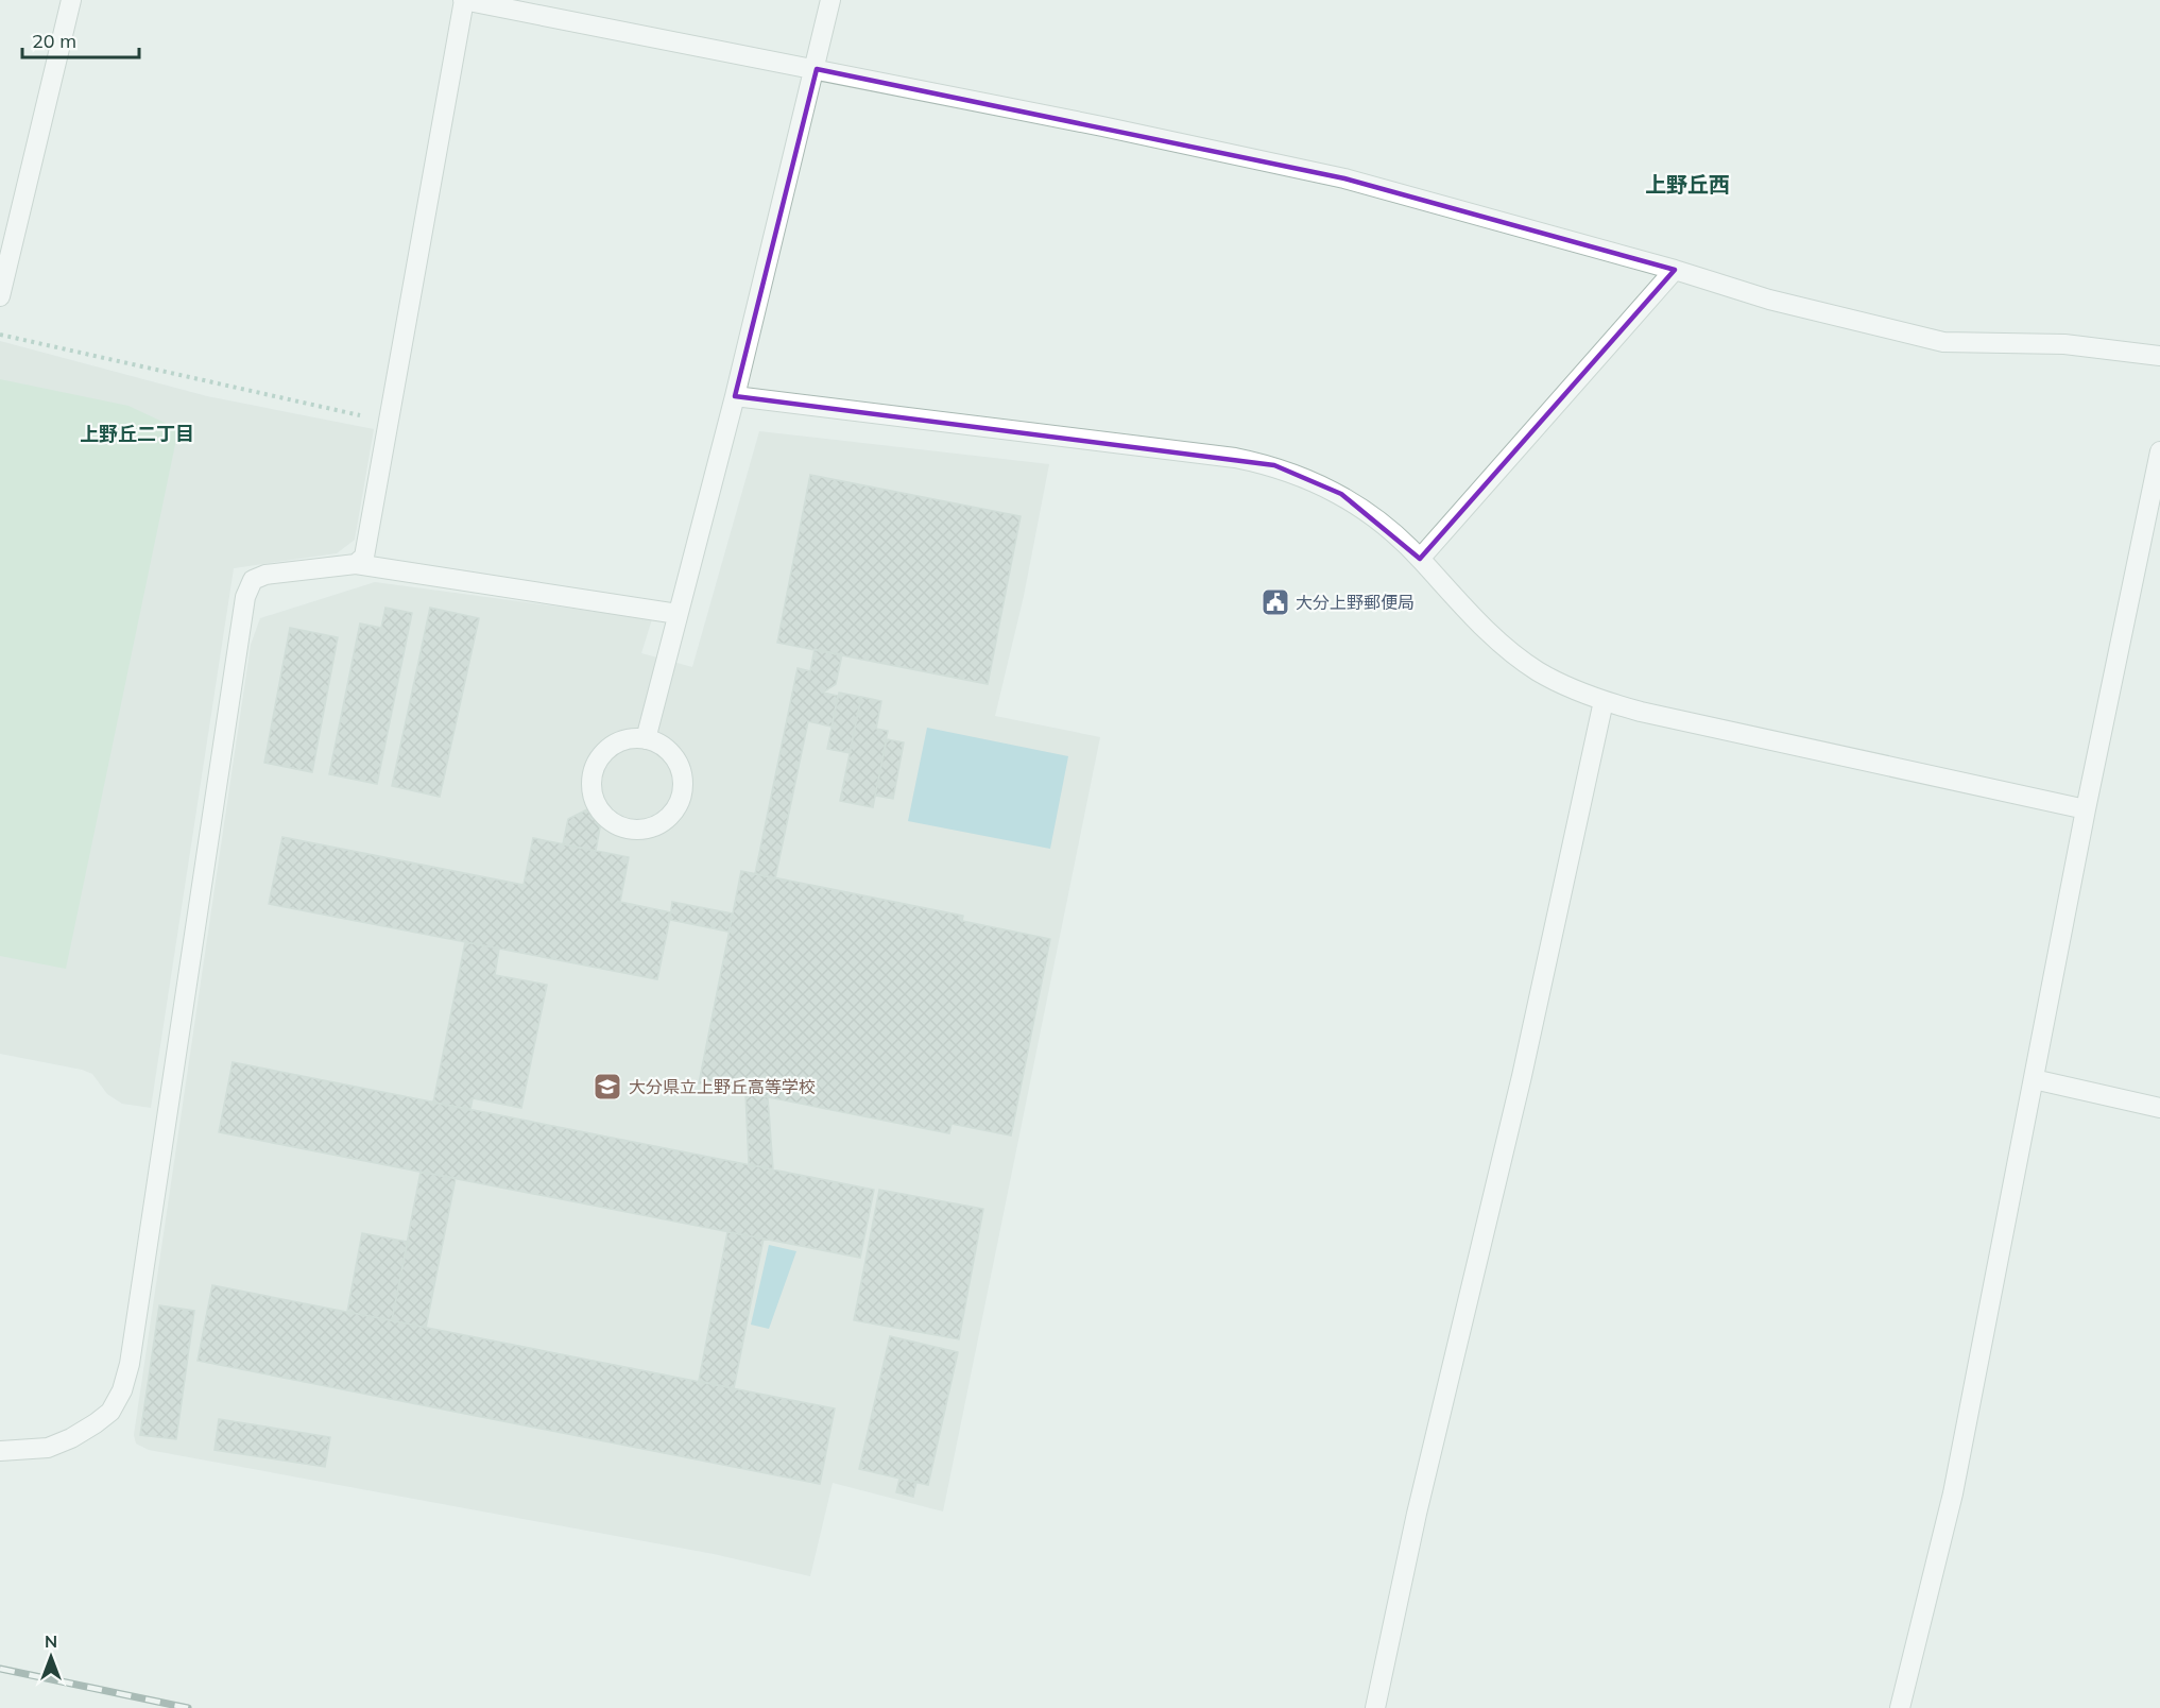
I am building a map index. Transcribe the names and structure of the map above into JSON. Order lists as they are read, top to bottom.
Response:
{
  "districts": ["上野丘西", "上野丘二丁目"],
  "places": {
    "public building": ["大分上野郵便局"],
    "school or university": ["大分県立上野丘高等学校"]
  },
  "scale_bar": "20 m",
  "north": "top"
}
